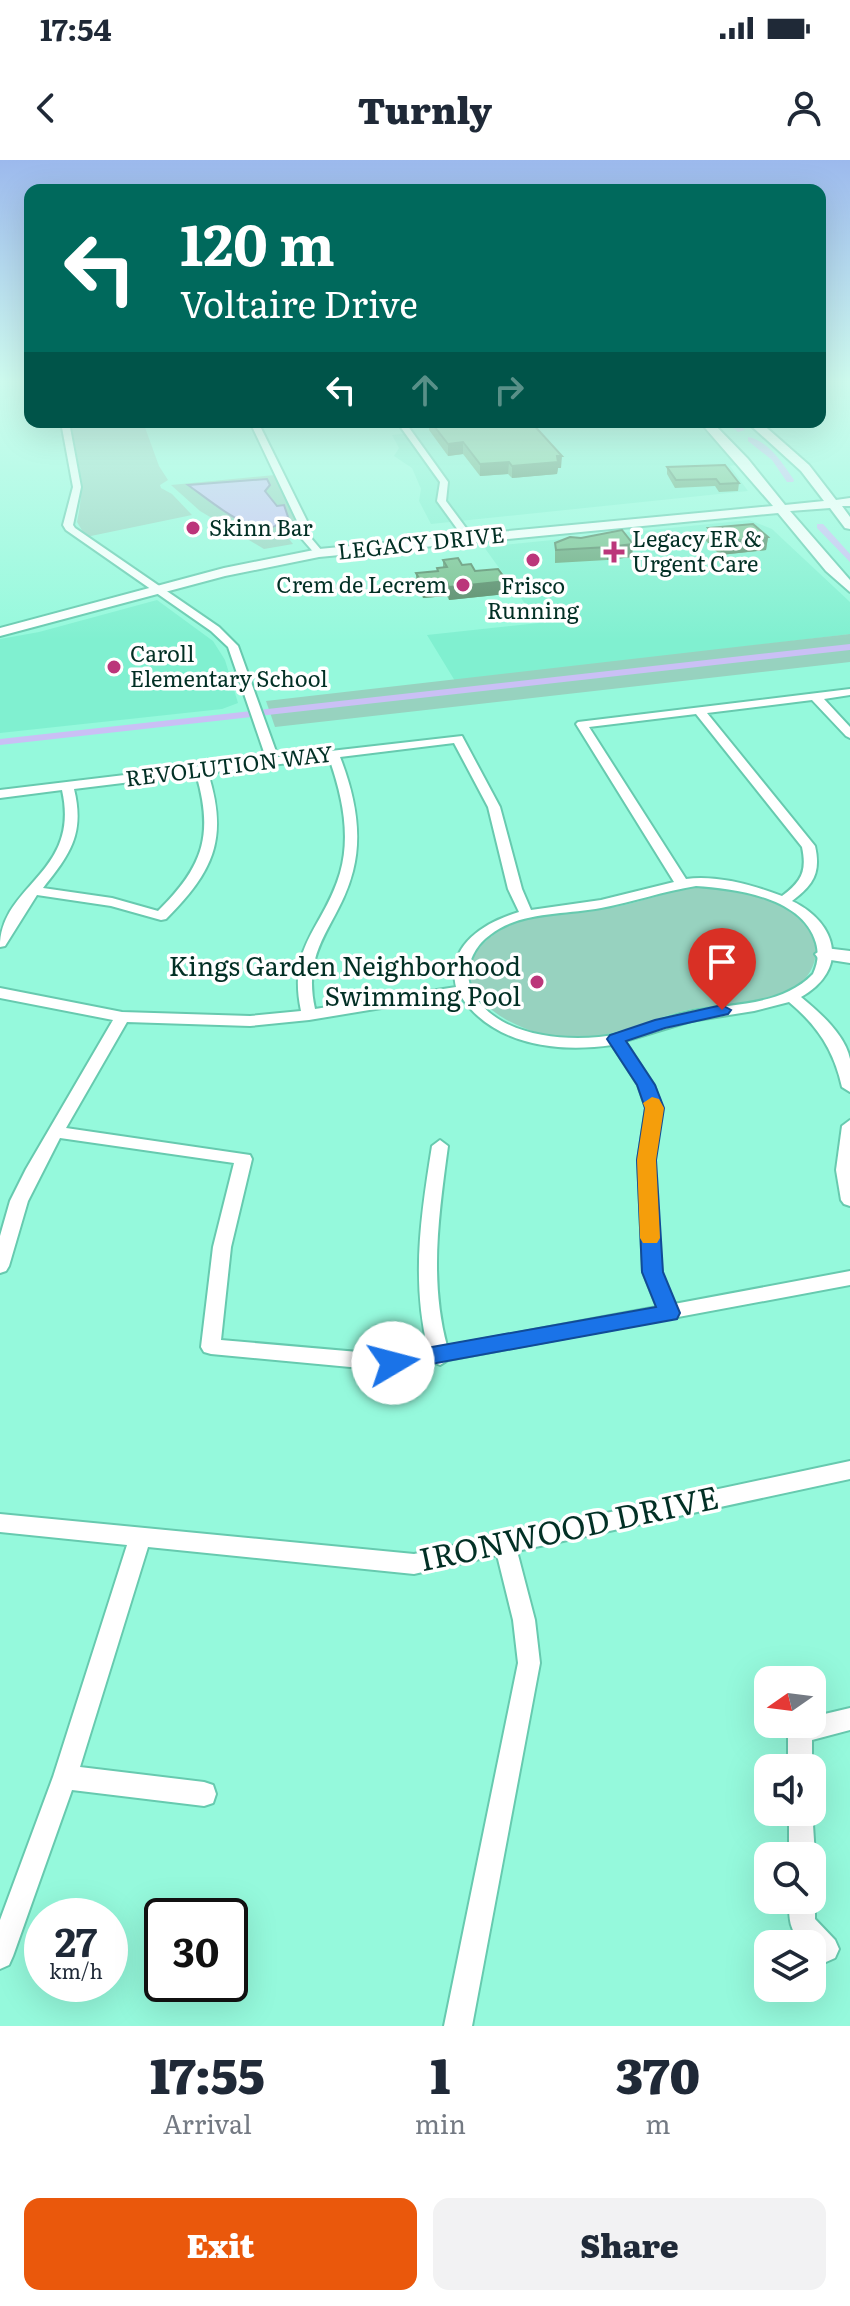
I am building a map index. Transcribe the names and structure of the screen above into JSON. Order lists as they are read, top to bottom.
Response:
{
  "streets": {
    "main road": ["LEGACY DRIVE"],
    "street": ["REVOLUTION WAY", "IRONWOOD DRIVE"]
  },
  "places": {
    "other": [
      "Skinn Bar",
      "Frisco Running",
      "Crem de Lecrem",
      "Caroll Elementary School",
      "Kings Garden Neighborhood Swimming Pool"
    ],
    "health": ["Legacy ER & Urgent Care"]
  },
  "north": "left",
  "page": {
    "status": "17:54",
    "header": "Turnly",
    "turn": ["120 m", "Voltaire Drive"],
    "speed": "27 km/h",
    "limit": "30",
    "eta": [
      "17:55",
      "Arrival",
      "1",
      "min",
      "370",
      "m"
    ],
    "buttons": ["Exit", "Share"]
  }
}
